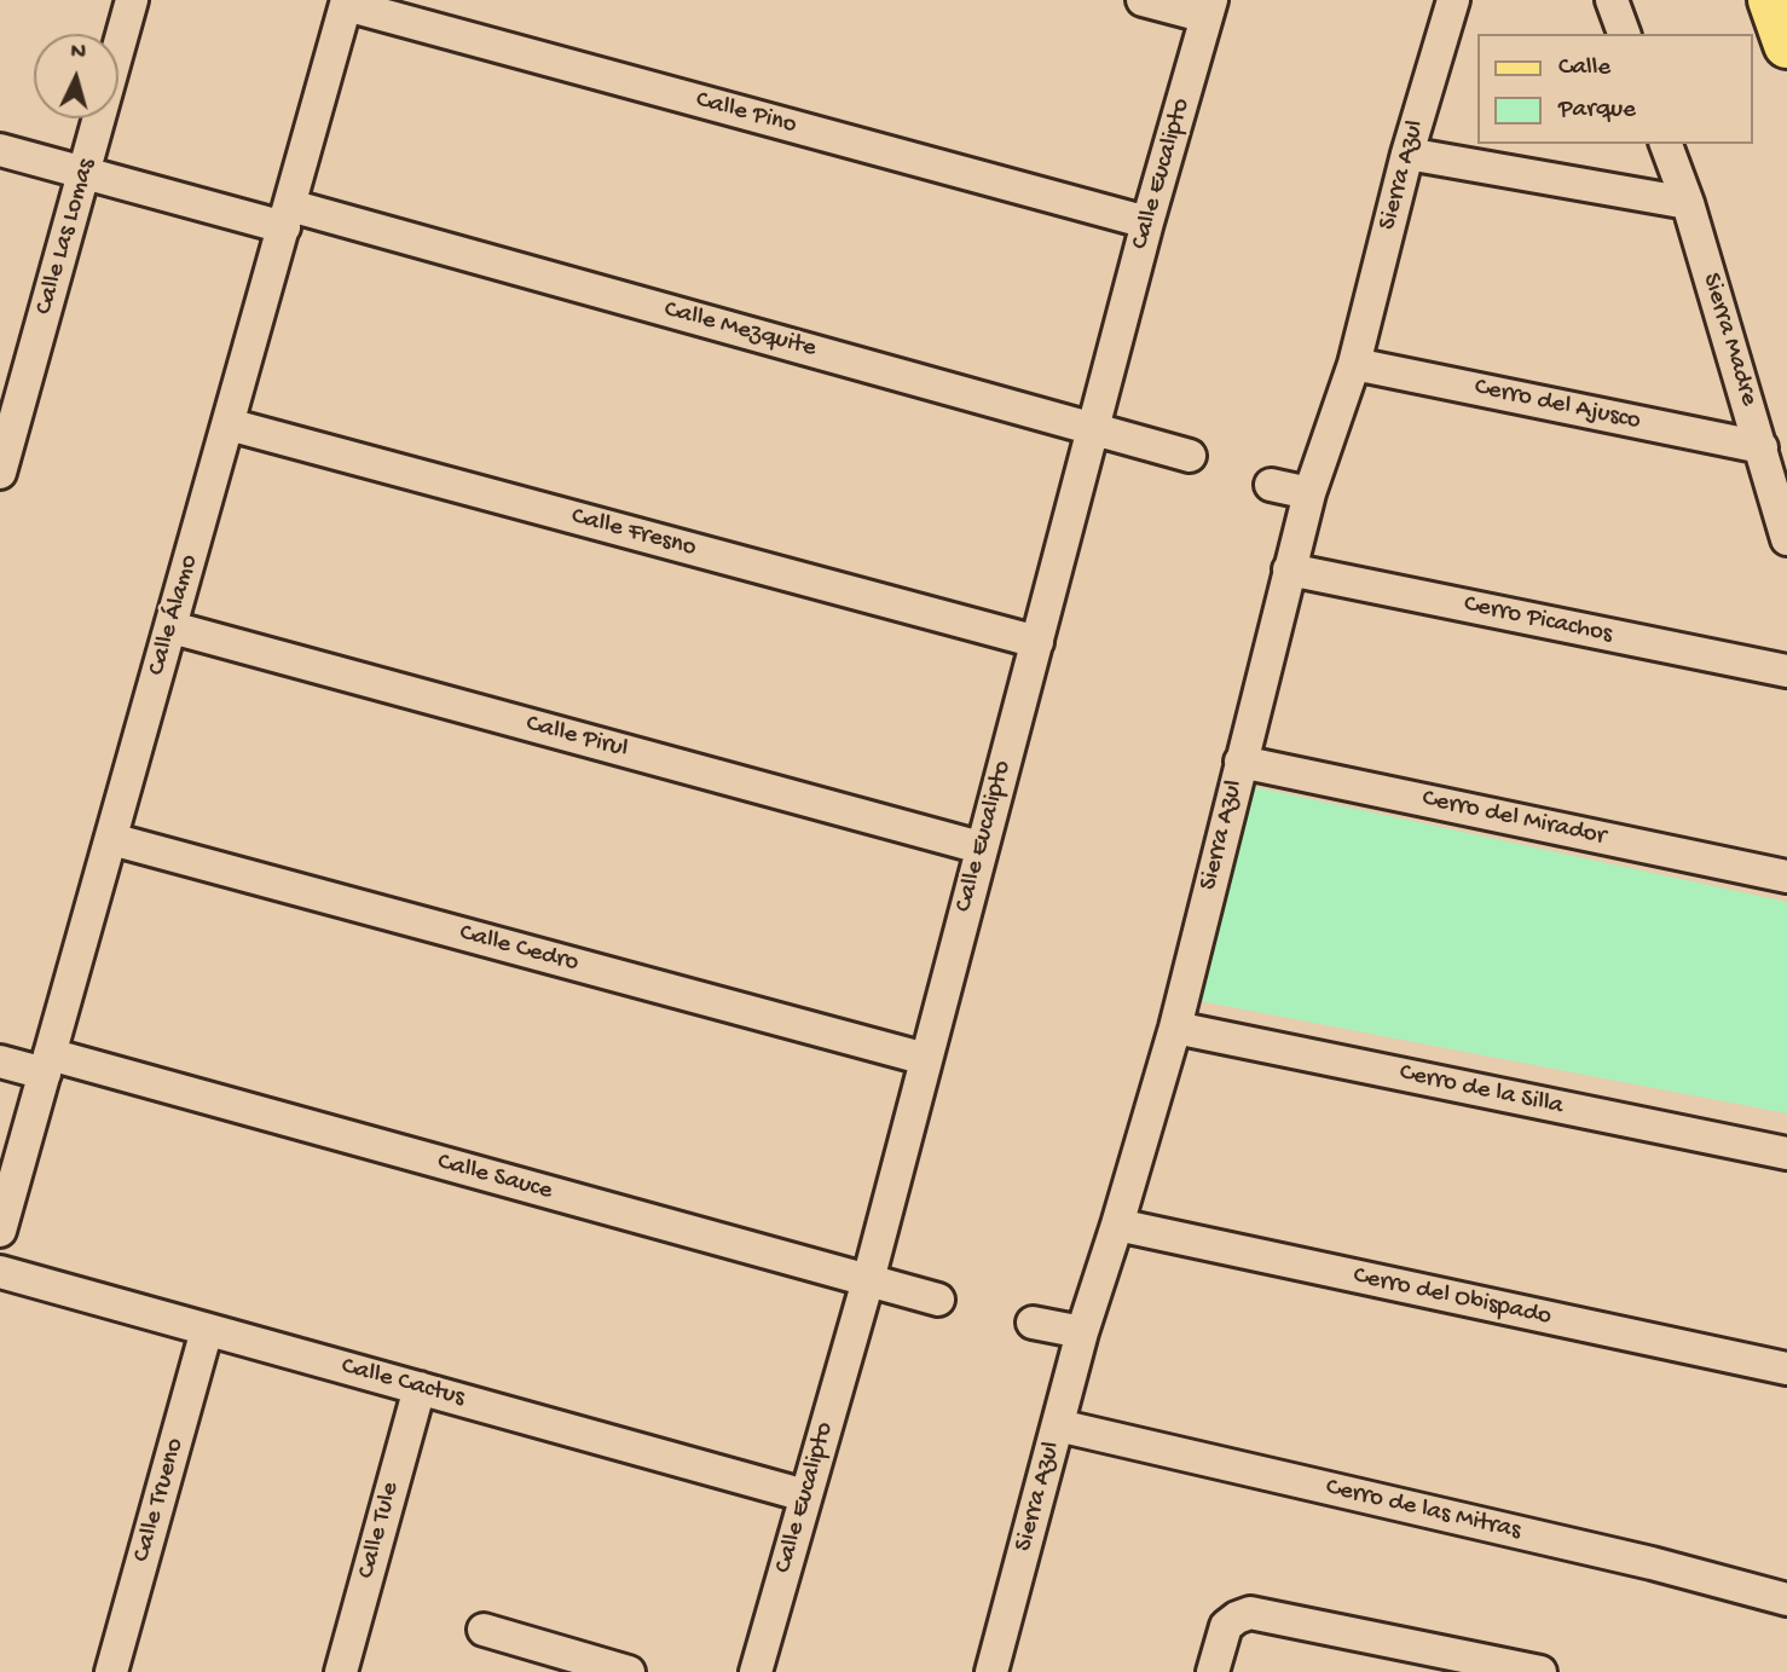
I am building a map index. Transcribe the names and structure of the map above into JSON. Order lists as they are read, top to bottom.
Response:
{
  "streets": {
    "street": [
      "Calle Pino",
      "Calle Eucalipto",
      "Sierra Azul",
      "Calle Las Lomas",
      "Calle Mezquite",
      "Sierra Madre",
      "Cerro del Ajusco",
      "Calle Fresno",
      "Calle Álamo",
      "Cerro Picachos",
      "Calle Pirul",
      "Cerro del Mirador",
      "Calle Cedro",
      "Cerro de la Silla",
      "Calle Sauce",
      "Cerro del Obispado",
      "Calle Cactus",
      "Calle Trueno",
      "Cerro de las Mitras",
      "Calle Tule"
    ]
  },
  "crossings": [
    ["Calle Pino", "Calle Eucalipto"],
    ["Calle Pino", "Calle Álamo"],
    ["Calle Eucalipto", "Calle Mezquite"],
    ["Calle Eucalipto", "Calle Fresno"],
    ["Calle Eucalipto", "Calle Pirul"],
    ["Calle Eucalipto", "Calle Cedro"],
    ["Calle Eucalipto", "Calle Sauce"],
    ["Calle Eucalipto", "Calle Cactus"],
    ["Sierra Azul", "Cerro del Ajusco"],
    ["Sierra Azul", "Cerro Picachos"],
    ["Sierra Azul", "Cerro del Mirador"],
    ["Sierra Azul", "Cerro de la Silla"],
    ["Sierra Azul", "Cerro del Obispado"],
    ["Sierra Azul", "Cerro de las Mitras"],
    ["Calle Las Lomas", "Calle Mezquite"],
    ["Calle Mezquite", "Calle Álamo"],
    ["Sierra Madre", "Cerro del Ajusco"],
    ["Calle Fresno", "Calle Álamo"],
    ["Calle Álamo", "Calle Pirul"],
    ["Calle Álamo", "Calle Cedro"],
    ["Calle Álamo", "Calle Sauce"],
    ["Calle Cactus", "Calle Trueno"],
    ["Calle Cactus", "Calle Tule"]
  ],
  "legend": ["Calle", "Parque"],
  "north": "top"
}
